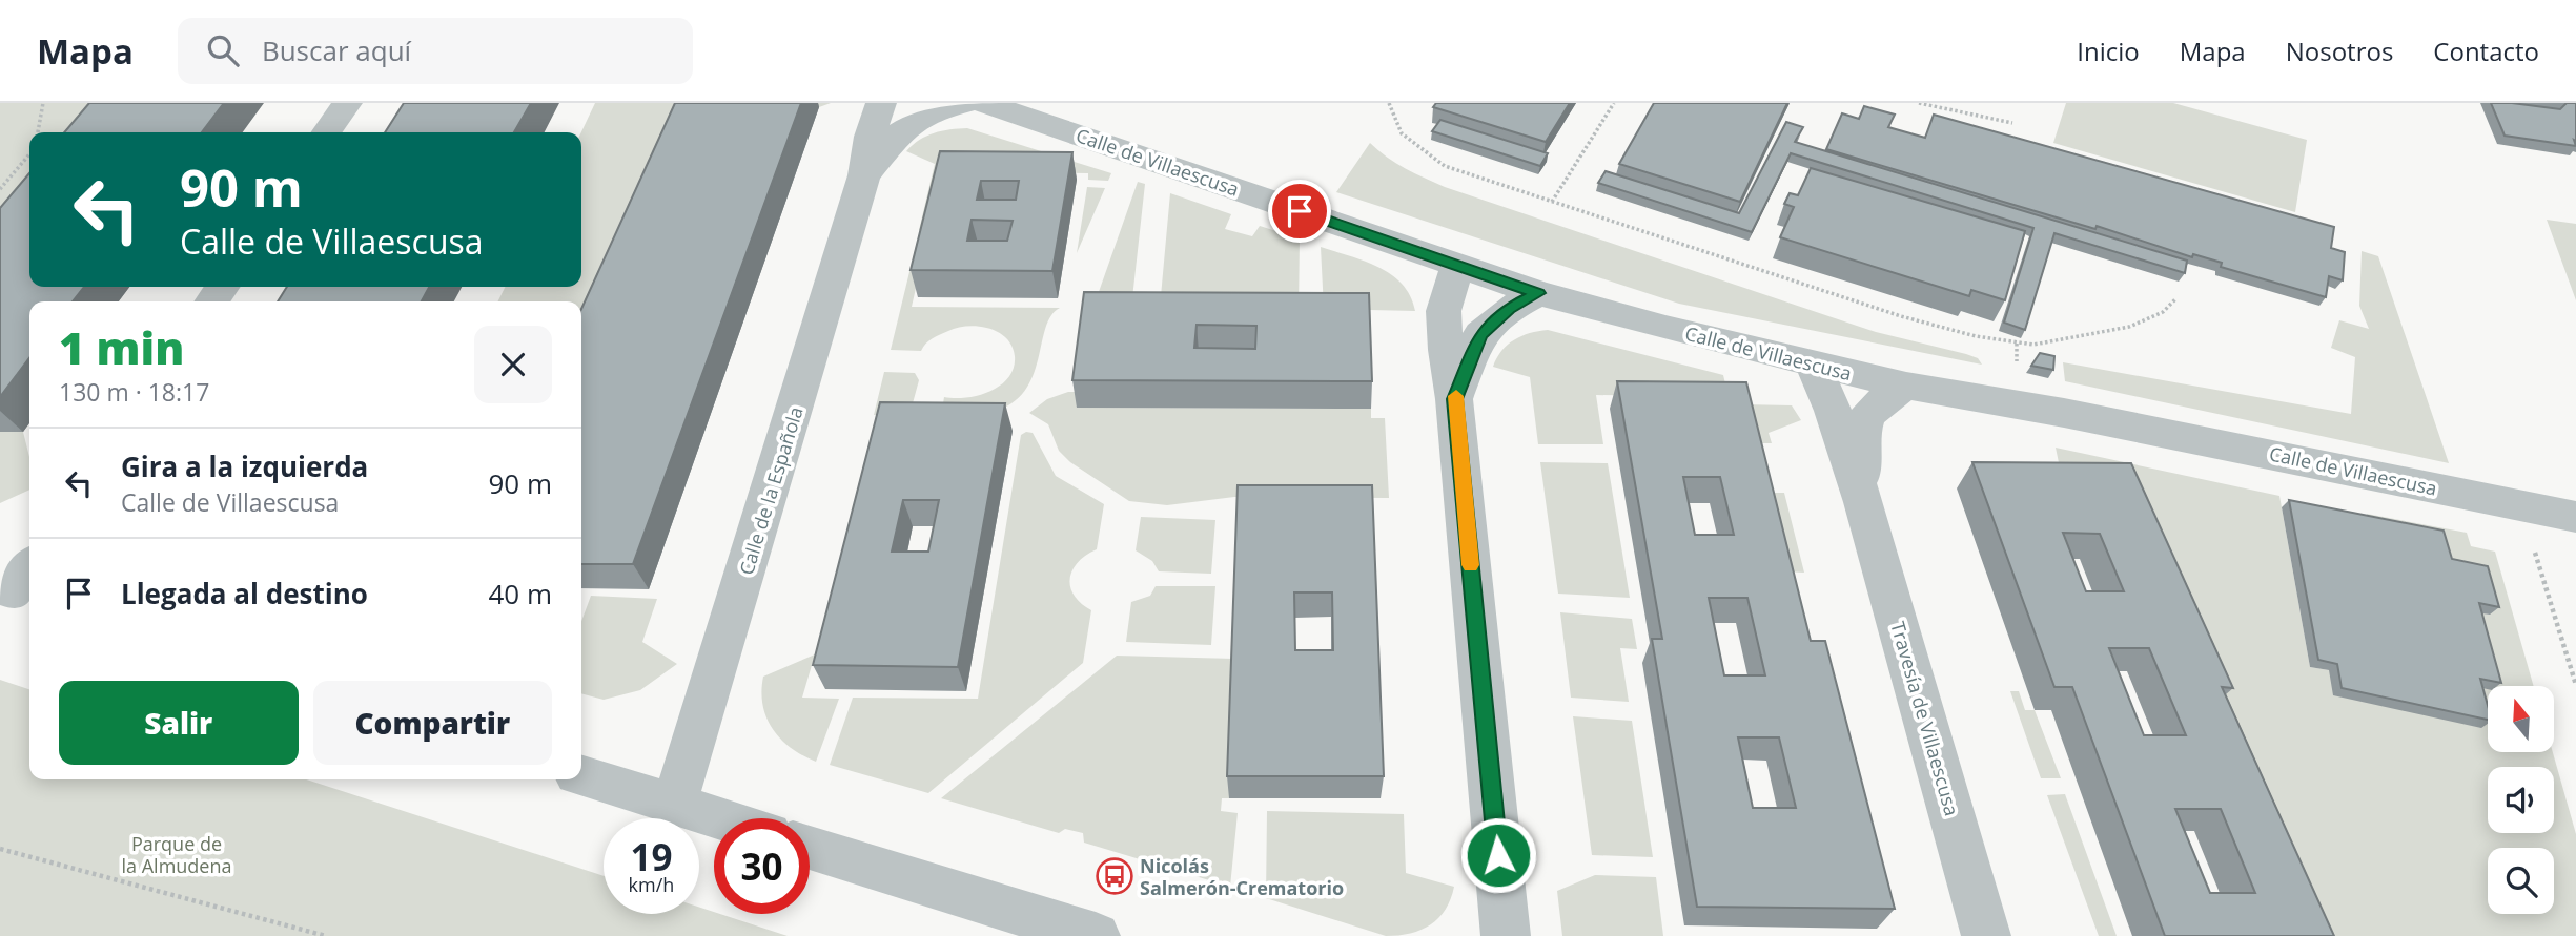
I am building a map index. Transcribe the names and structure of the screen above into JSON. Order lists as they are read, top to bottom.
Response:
{
  "streets": {
    "street": ["Calle de Villaescusa", "Calle de la Española", "Travesía de Villaescusa"]
  },
  "crossings": [
    ["Calle de Villaescusa", "Travesía de Villaescusa"]
  ],
  "parks": ["Parque de la Almudena"],
  "places": {
    "bus stop": ["Nicolás Salmerón-Crematorio"]
  },
  "north": "top",
  "page": {
    "header": "Mapa",
    "search": "Buscar aquí",
    "nav": [
      "Inicio",
      "Mapa",
      "Nosotros",
      "Contacto"
    ],
    "turn": ["90 m", "Calle de Villaescusa"],
    "heading": ["1 min", "130 m · 18:17"],
    "list": [
      {
        "name": "Gira a la izquierda",
        "note": "Calle de Villaescusa",
        "value": "90 m"
      },
      {
        "name": "Llegada al destino",
        "value": "40 m"
      }
    ],
    "buttons": ["Salir", "Compartir"],
    "speed": "19 km/h",
    "limit": "30"
  }
}
